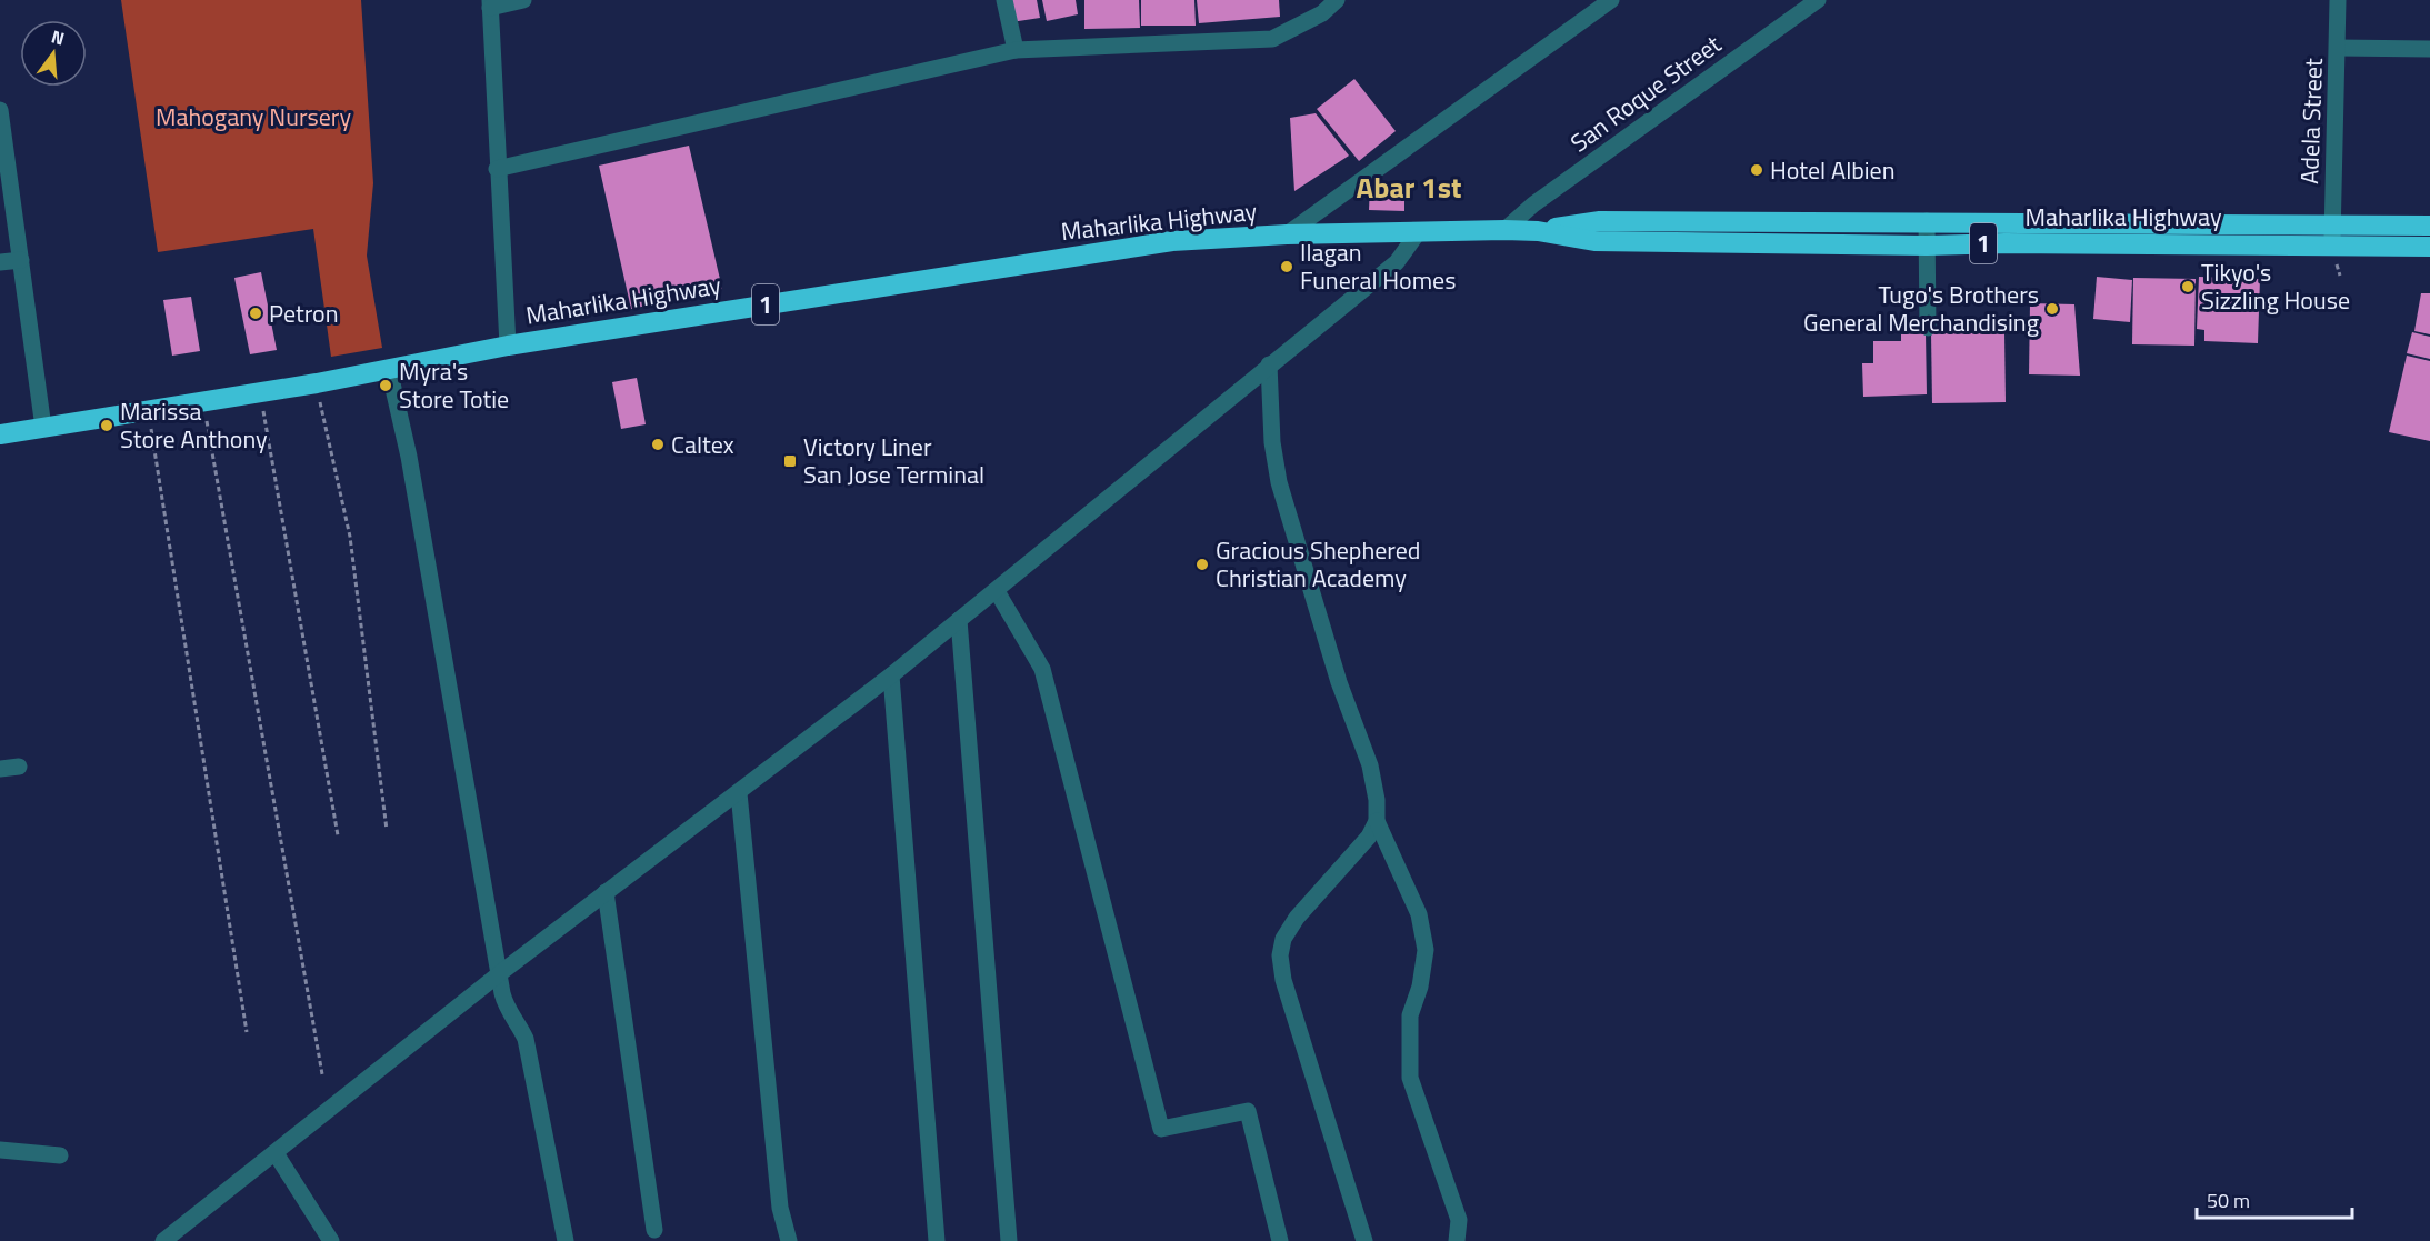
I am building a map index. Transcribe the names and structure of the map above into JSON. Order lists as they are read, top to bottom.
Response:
{
  "streets": {
    "highway": ["Maharlika Highway", "1"],
    "street": ["San Roque Street", "Adela Street"]
  },
  "crossings": [
    ["San Roque Street", "Maharlika Highway"],
    ["Adela Street", "Maharlika Highway"]
  ],
  "districts": ["Abar 1st"],
  "parks": ["Mahogany Nursery"],
  "places": {
    "other": [
      "Hotel Albien",
      "Ilagan Funeral Homes",
      "Tikyo's Sizzling House",
      "Tugo's Brothers General Merchandising",
      "Petron",
      "Myra's Store Totie",
      "Marissa Store Anthony",
      "Caltex",
      "Gracious Shephered Christian Academy"
    ],
    "transit": ["Victory Liner San Jose Terminal"]
  },
  "scale_bar": "50 m",
  "north": "top"
}
